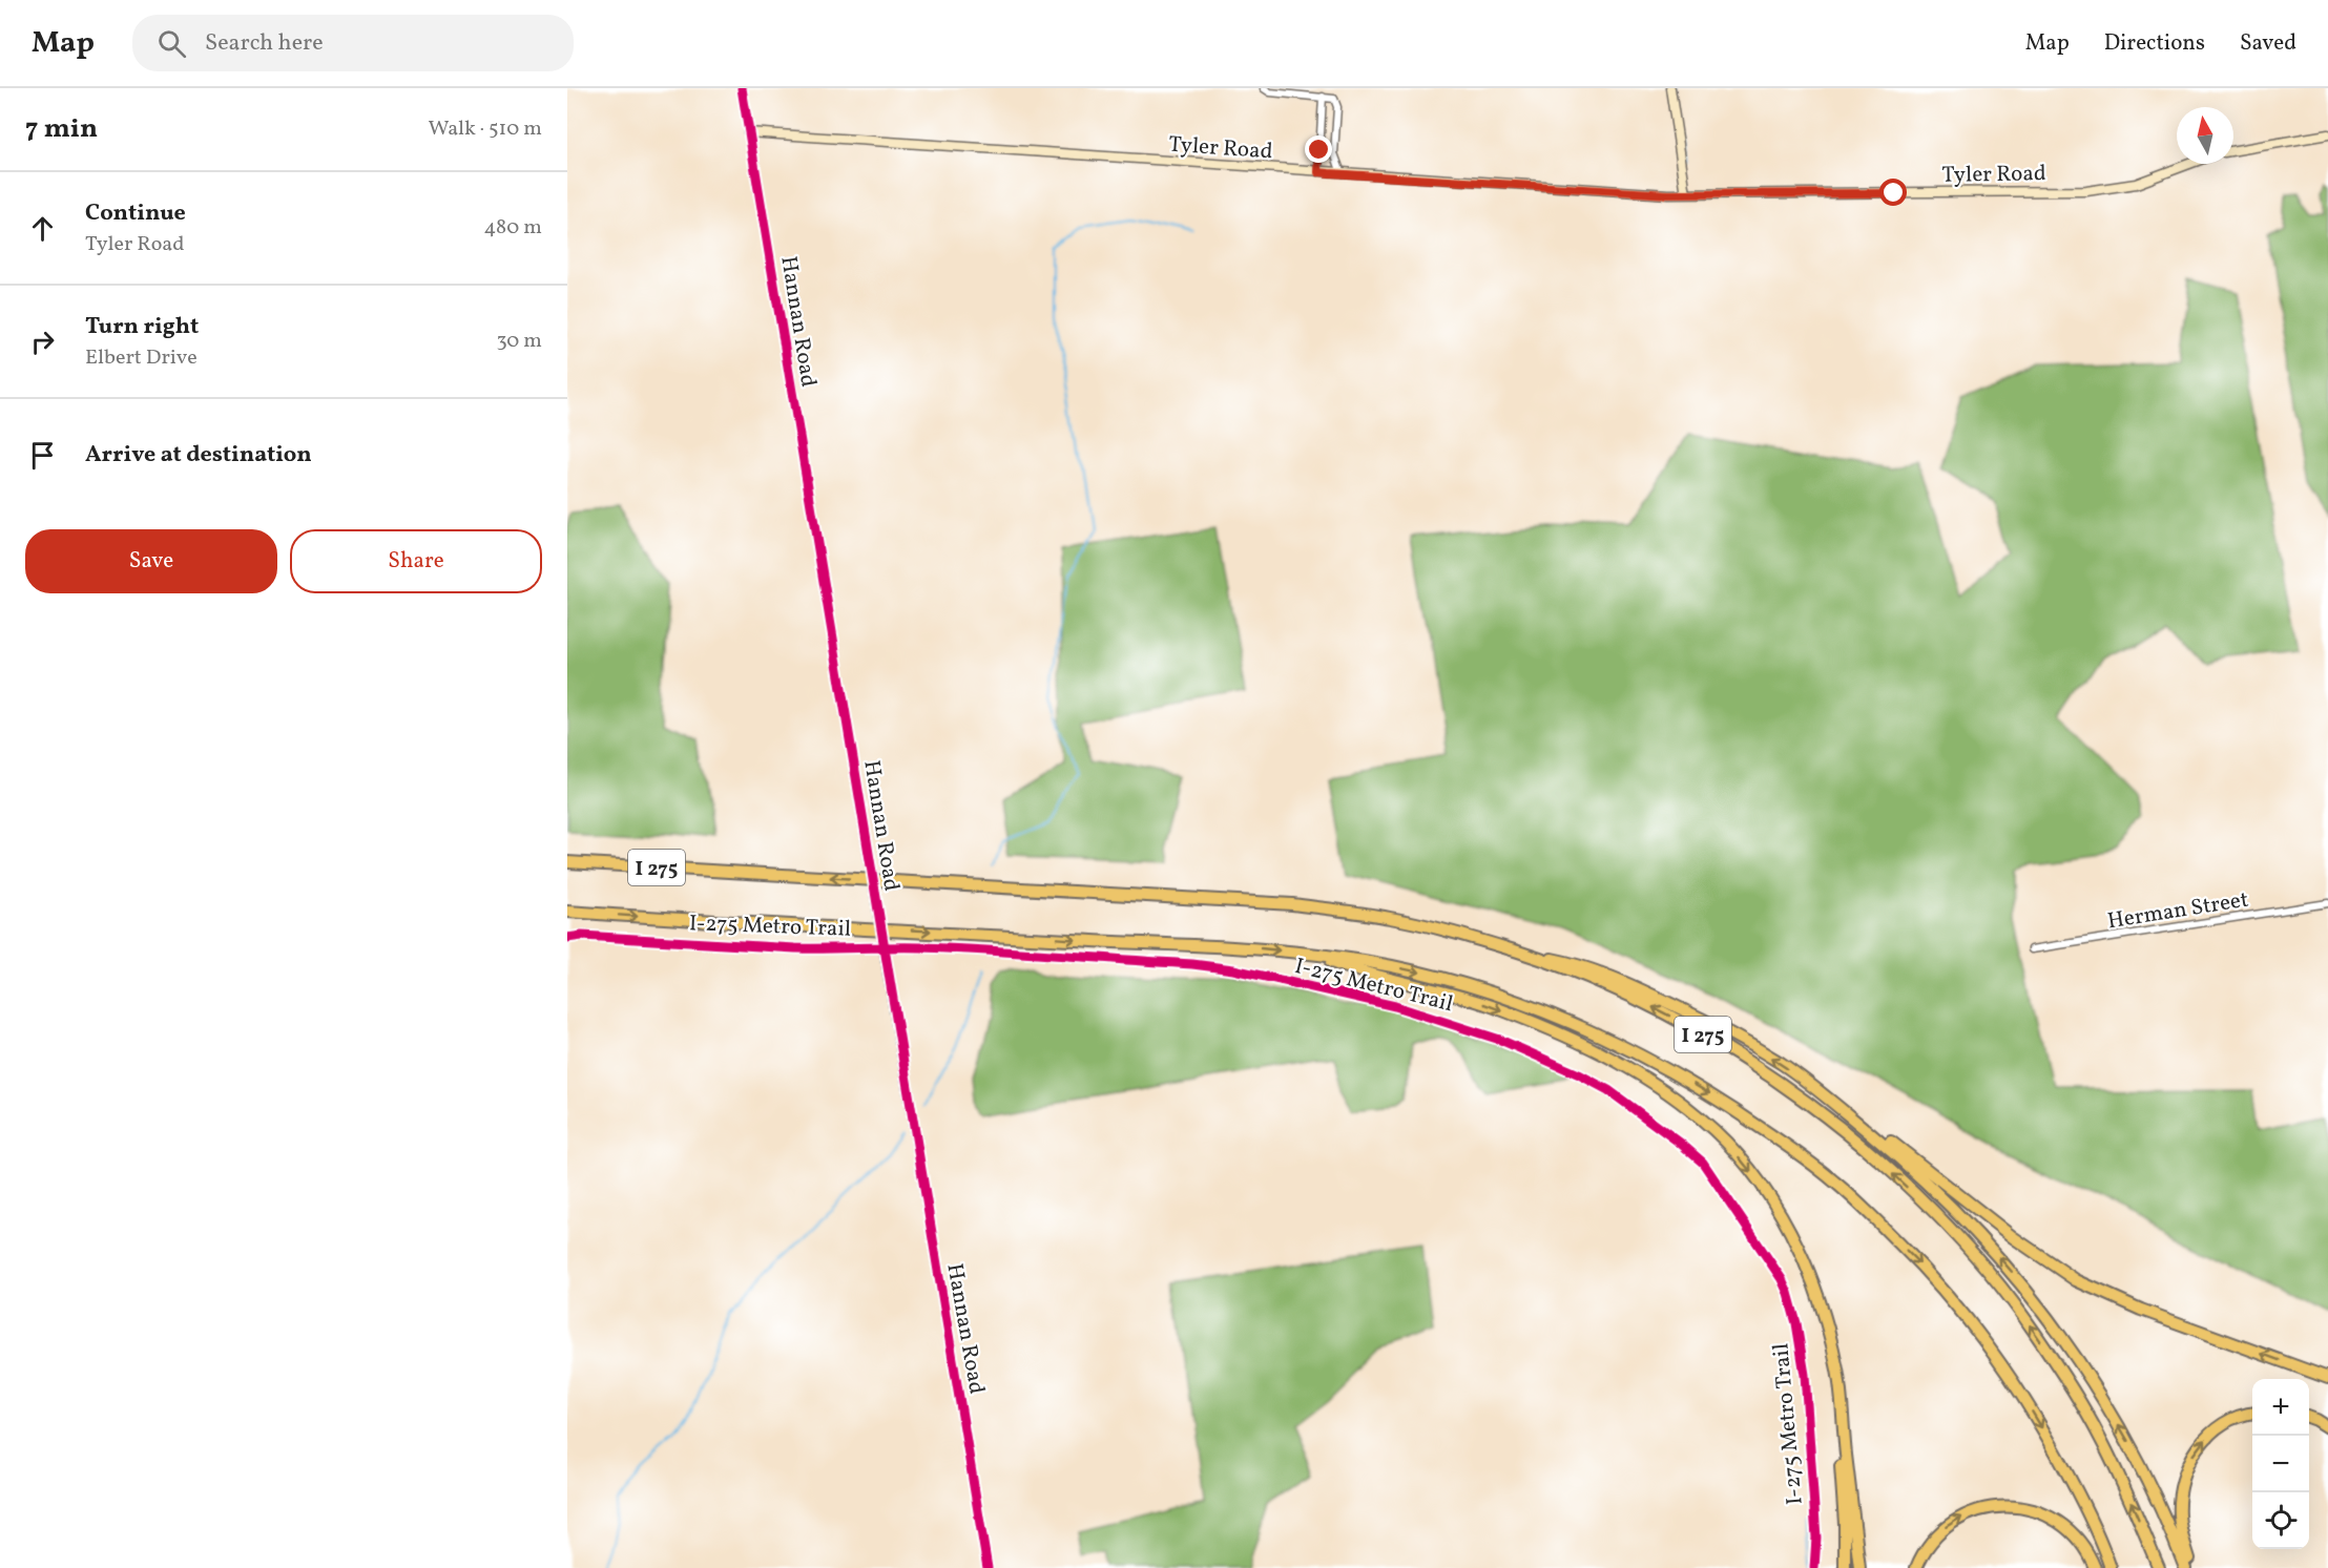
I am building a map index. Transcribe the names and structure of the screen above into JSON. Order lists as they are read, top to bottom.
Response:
{
  "streets": {
    "highway": ["I 275"],
    "street": ["Tyler Road", "Hannan Road", "Herman Street"],
    "cycle path": ["I-275 Metro Trail"]
  },
  "crossings": [
    ["Tyler Road", "Hannan Road"]
  ],
  "north": "top",
  "page": {
    "header": "Map",
    "search": "Search here",
    "nav": ["Map", "Directions", "Saved"],
    "heading": ["7 min", "Walk · 510 m"],
    "list": [
      ["Continue", "Tyler Road", "480 m"],
      ["Turn right", "Elbert Drive", "30 m"],
      "Arrive at destination"
    ],
    "buttons": ["Save", "Share"],
    "map_buttons": ["+", "−"]
  }
}
